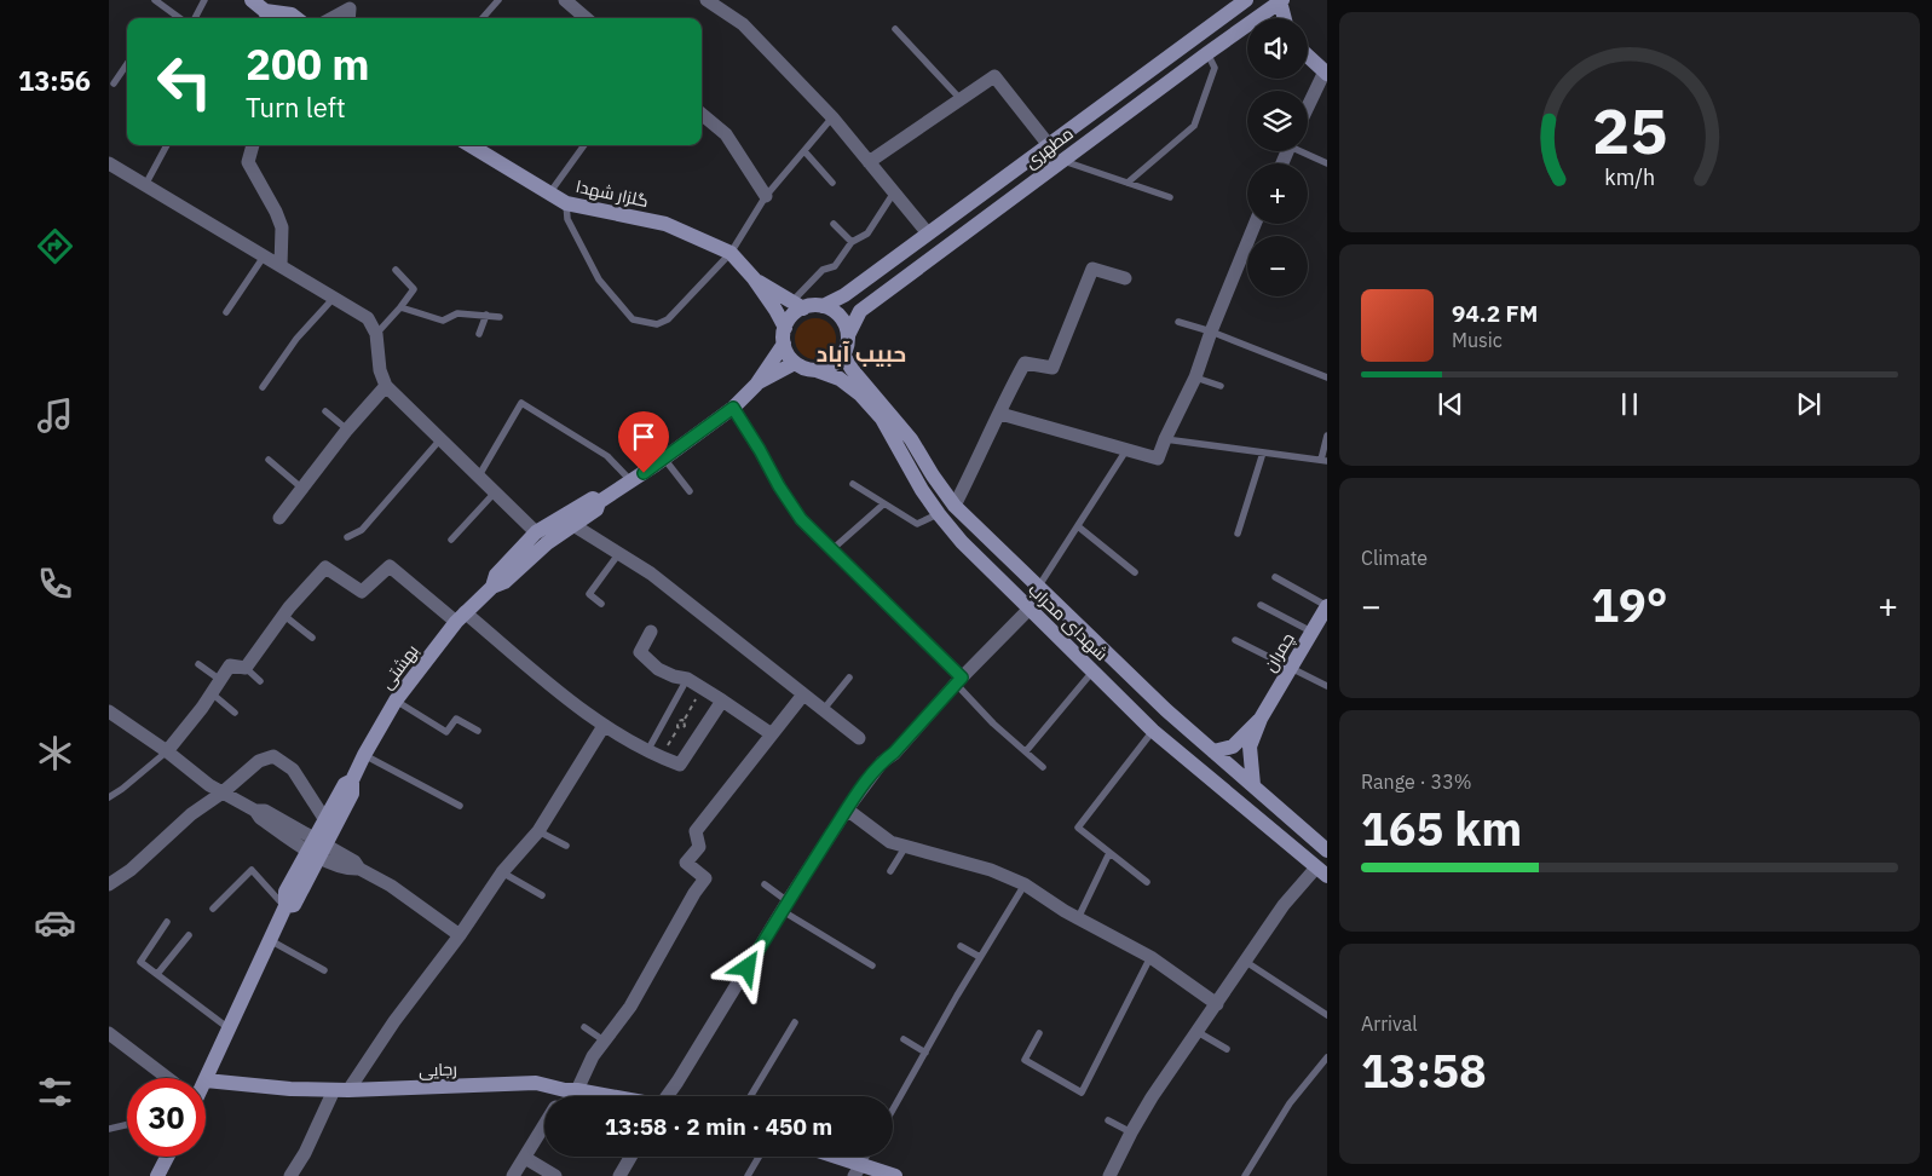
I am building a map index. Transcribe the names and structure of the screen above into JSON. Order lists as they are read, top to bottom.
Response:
{
  "streets": {
    "street": [
      "مطهری",
      "گلزار شهدا",
      "شهدای محراب",
      "چمران",
      "بهشتی",
      "رجایی"
    ]
  },
  "crossings": [
    ["مطهری", "شهدای محراب"]
  ],
  "districts": ["حبیب آباد"],
  "page": {
    "tabs": "13:56",
    "map_buttons": ["+", "−"],
    "turn": ["200 m", "Turn left"],
    "song": ["94.2 FM", "Music"],
    "tile": [
      "Climate",
      ["Range · 33%", "165 km"],
      ["Arrival", "13:58"]
    ],
    "heat": ["−", "19°", "+"],
    "limit": "30",
    "trip": "13:58 · 2 min · 450 m",
    "gauge": ["25", "km/h"]
  }
}
